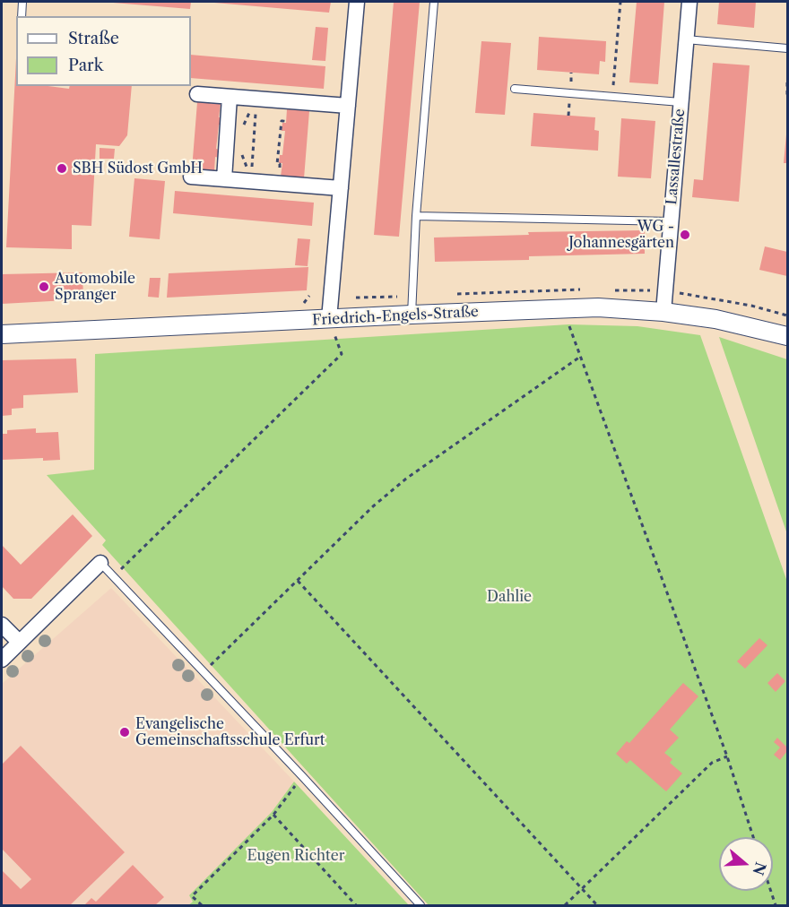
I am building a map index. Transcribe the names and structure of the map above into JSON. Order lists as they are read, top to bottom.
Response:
{
  "streets": {
    "street": ["Lassallestraße", "Friedrich-Engels-Straße"]
  },
  "crossings": [
    ["Lassallestraße", "Friedrich-Engels-Straße"]
  ],
  "parks": ["Dahlie", "Eugen Richter"],
  "places": [
    "SBH Südost GmbH",
    "WG - Johannesgärten",
    "Automobile Spranger",
    "Evangelische Gemeinschaftsschule Erfurt"
  ],
  "legend": ["Straße", "Park"],
  "north": "right"
}
